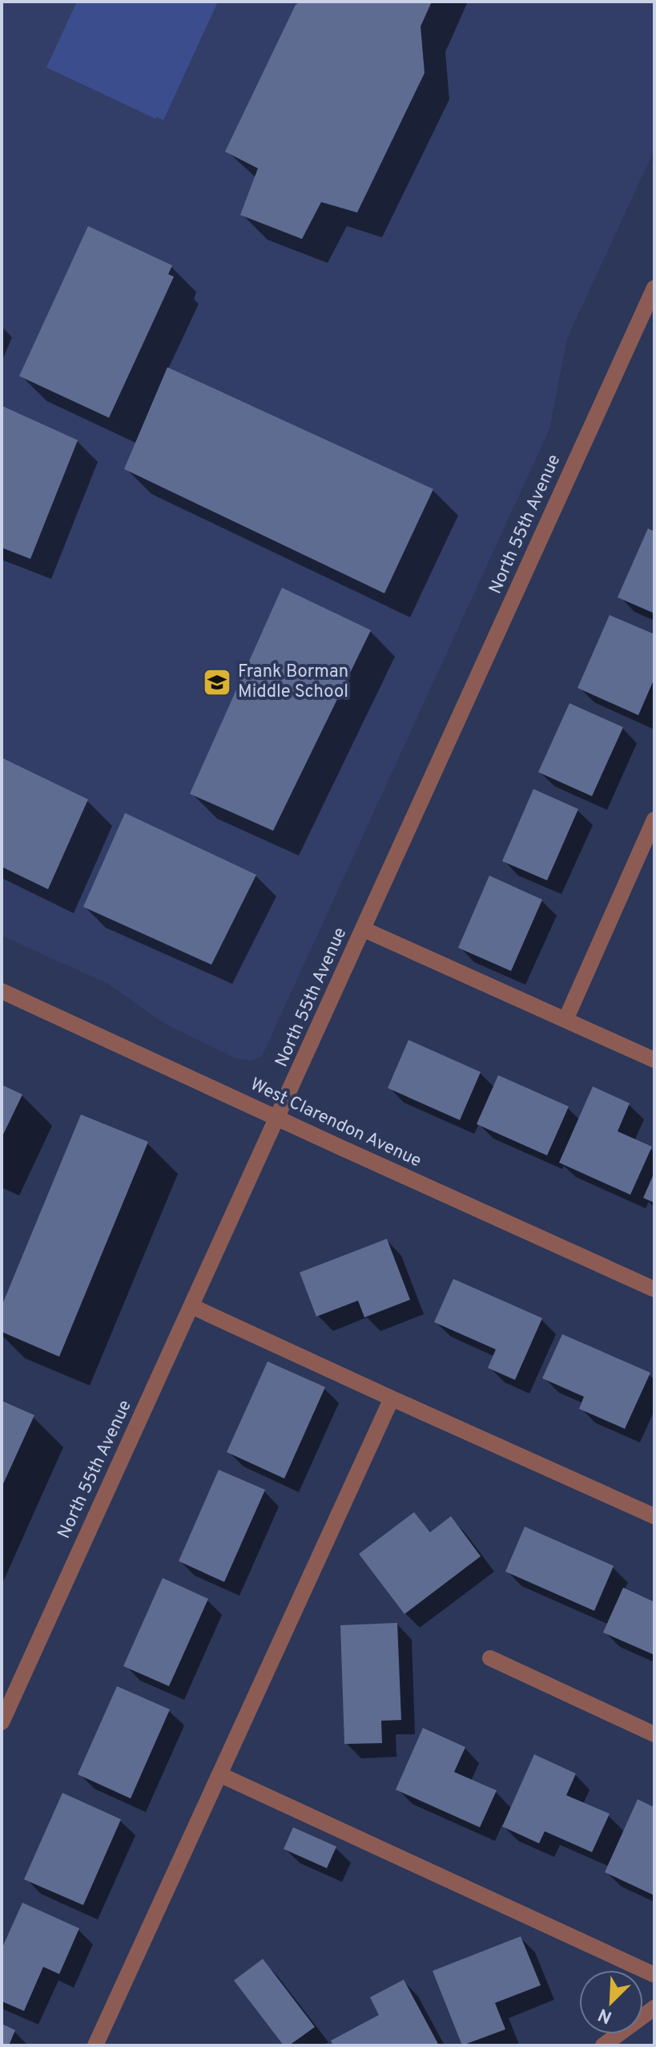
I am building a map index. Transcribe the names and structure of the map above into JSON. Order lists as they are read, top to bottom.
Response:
{
  "streets": {
    "street": ["North 55th Avenue", "West Clarendon Avenue"]
  },
  "crossings": [
    ["North 55th Avenue", "West Clarendon Avenue"]
  ],
  "places": {
    "school or university": ["Frank Borman Middle School"]
  },
  "north": "bottom left"
}
